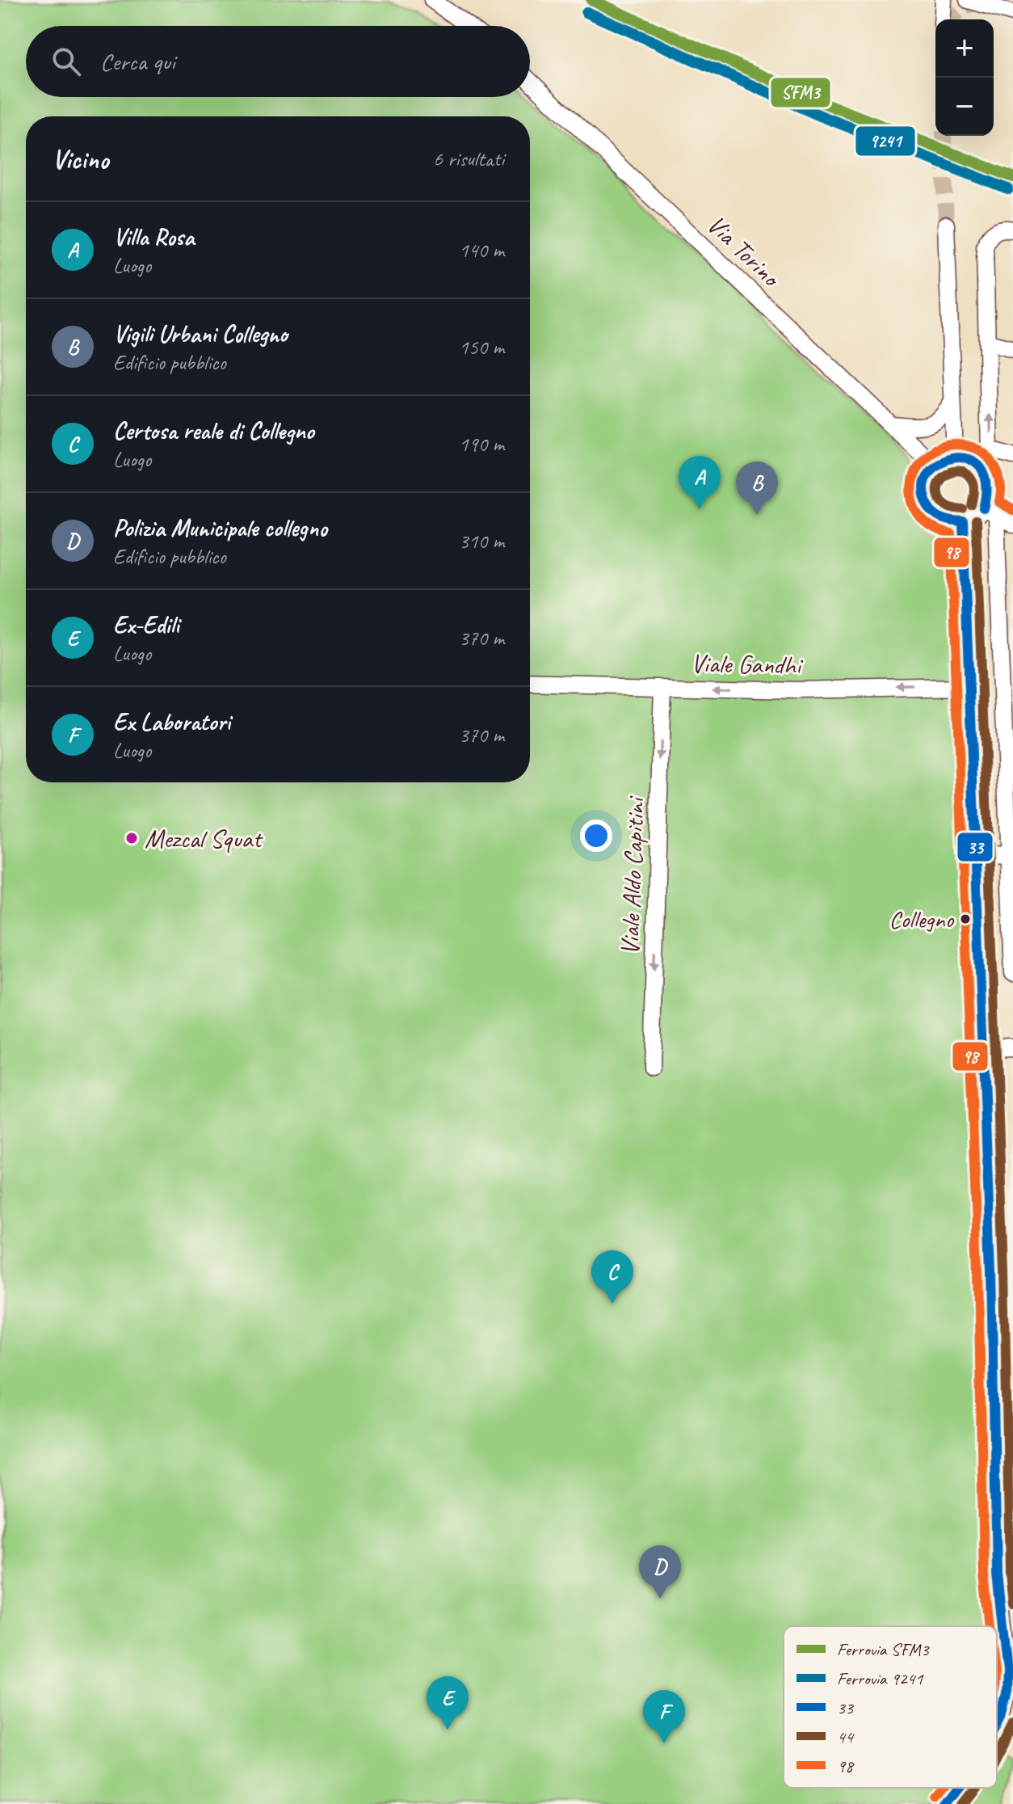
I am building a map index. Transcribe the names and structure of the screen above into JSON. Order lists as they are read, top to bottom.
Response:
{
  "streets": {
    "street": ["Via Torino", "Viale Gandhi", "Viale Aldo Capitini"]
  },
  "crossings": [
    ["Viale Gandhi", "Viale Aldo Capitini"]
  ],
  "one_way": ["Viale Gandhi", "Viale Aldo Capitini"],
  "places": ["Mezcal Squat", "Collegno"],
  "lines": [
    "rail line SFM3",
    "rail line 9241",
    "transit line 98",
    "transit line 33",
    "transit line 44"
  ],
  "legend": [
    "Ferrovia SFM3",
    "Ferrovia 9241",
    "33",
    "44",
    "98"
  ],
  "page": {
    "map_buttons": ["+", "−"],
    "search": "Cerca qui",
    "heading": ["Vicino", "6 risultati"],
    "list": [
      {
        "mark": "A",
        "name": "Villa Rosa",
        "note": "Luogo",
        "value": "140 m"
      },
      {
        "mark": "B",
        "name": "Vigili Urbani Collegno",
        "note": "Edificio pubblico",
        "value": "150 m"
      },
      {
        "mark": "C",
        "name": "Certosa reale di Collegno",
        "note": "Luogo",
        "value": "190 m"
      },
      {
        "mark": "D",
        "name": "Polizia Municipale collegno",
        "note": "Edificio pubblico",
        "value": "310 m"
      },
      {
        "mark": "E",
        "name": "Ex-Edili",
        "note": "Luogo",
        "value": "370 m"
      },
      {
        "mark": "F",
        "name": "Ex Laboratori",
        "note": "Luogo",
        "value": "370 m"
      }
    ],
    "pins": [
      "A",
      "B",
      "C",
      "D",
      "E",
      "F"
    ]
  }
}
